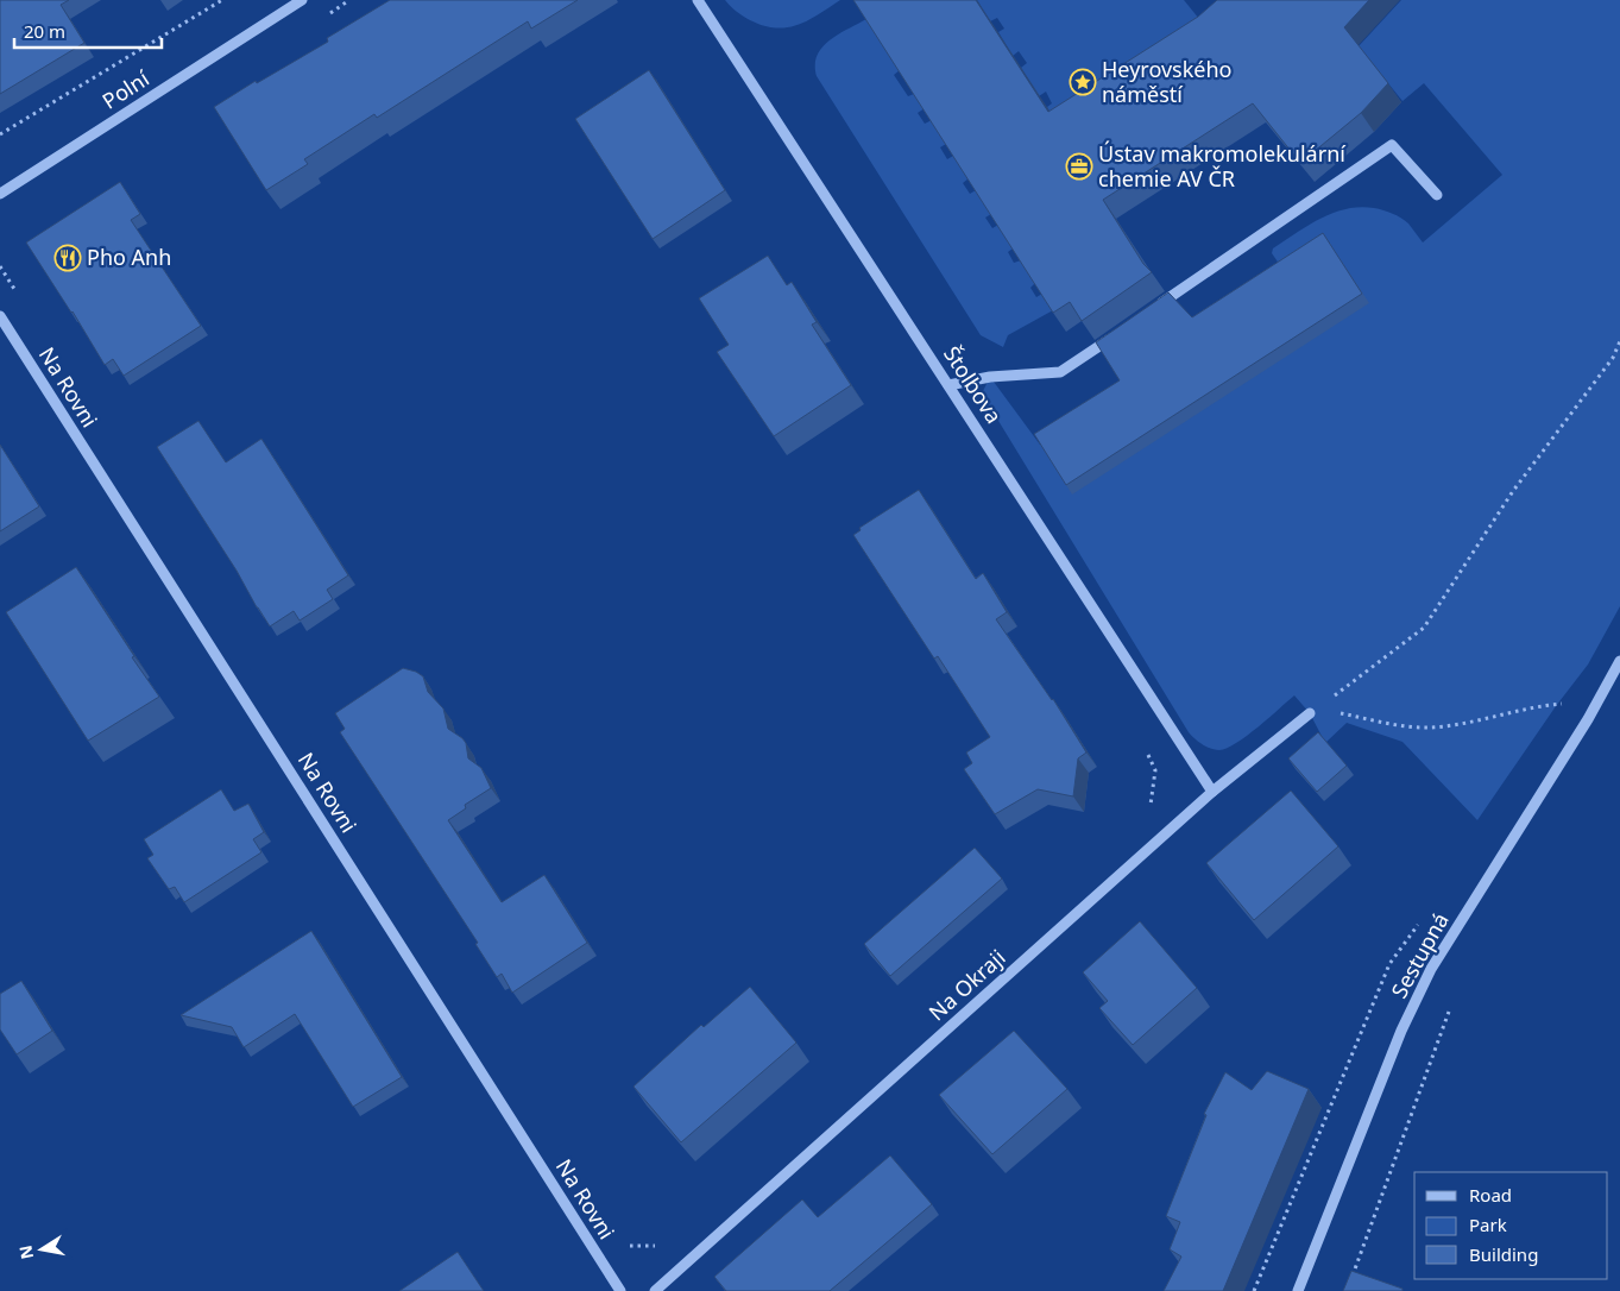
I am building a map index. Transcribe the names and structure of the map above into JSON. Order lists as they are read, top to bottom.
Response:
{
  "streets": {
    "street": [
      "Polní",
      "Štolbova",
      "Na Rovni",
      "Sestupná",
      "Na Okraji"
    ]
  },
  "crossings": [
    ["Štolbova", "Na Okraji"]
  ],
  "places": {
    "place": ["Heyrovského náměstí"],
    "office": ["Ústav makromolekulární chemie AV ČR"],
    "restaurant": ["Pho Anh"]
  },
  "legend": ["Road", "Park", "Building"],
  "scale_bar": "20 m",
  "north": "left"
}
